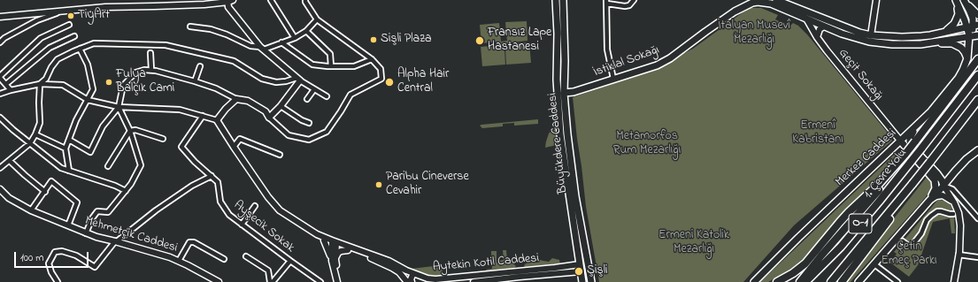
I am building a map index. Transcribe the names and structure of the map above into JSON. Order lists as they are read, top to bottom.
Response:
{
  "streets": {
    "highway": ["1. Çevre Yolu", "O-1"],
    "main road": [
      "İstiklal Sokağı",
      "Geçit Sokağı",
      "Büyükdere Caddesi",
      "Merkez Caddesi",
      "Mehmetçik Caddesi",
      "Aytekin Kotil Caddesi"
    ],
    "street": ["Ayşecik Sokak"]
  },
  "crossings": [
    ["İstiklal Sokağı", "Büyükdere Caddesi"],
    ["Geçit Sokağı", "Merkez Caddesi"],
    ["Büyükdere Caddesi", "Aytekin Kotil Caddesi"]
  ],
  "parks": [
    "İtalyan Musevî Mezarlığı",
    "Ermenî Kabristanı",
    "Metamorfos Rum Mezarlığı",
    "Ermeni Katolik Mezarlığı",
    "Çetin Emeç Parkı"
  ],
  "places": [
    "TiyArt",
    "Sişli Plaza",
    "Fransız Lape Hastanesi",
    "Fulya Balçık Cami",
    "Alpha Hair Central",
    "Paribu Cineverse Cevahir",
    "Şişli"
  ],
  "scale_bar": "100 m"
}
